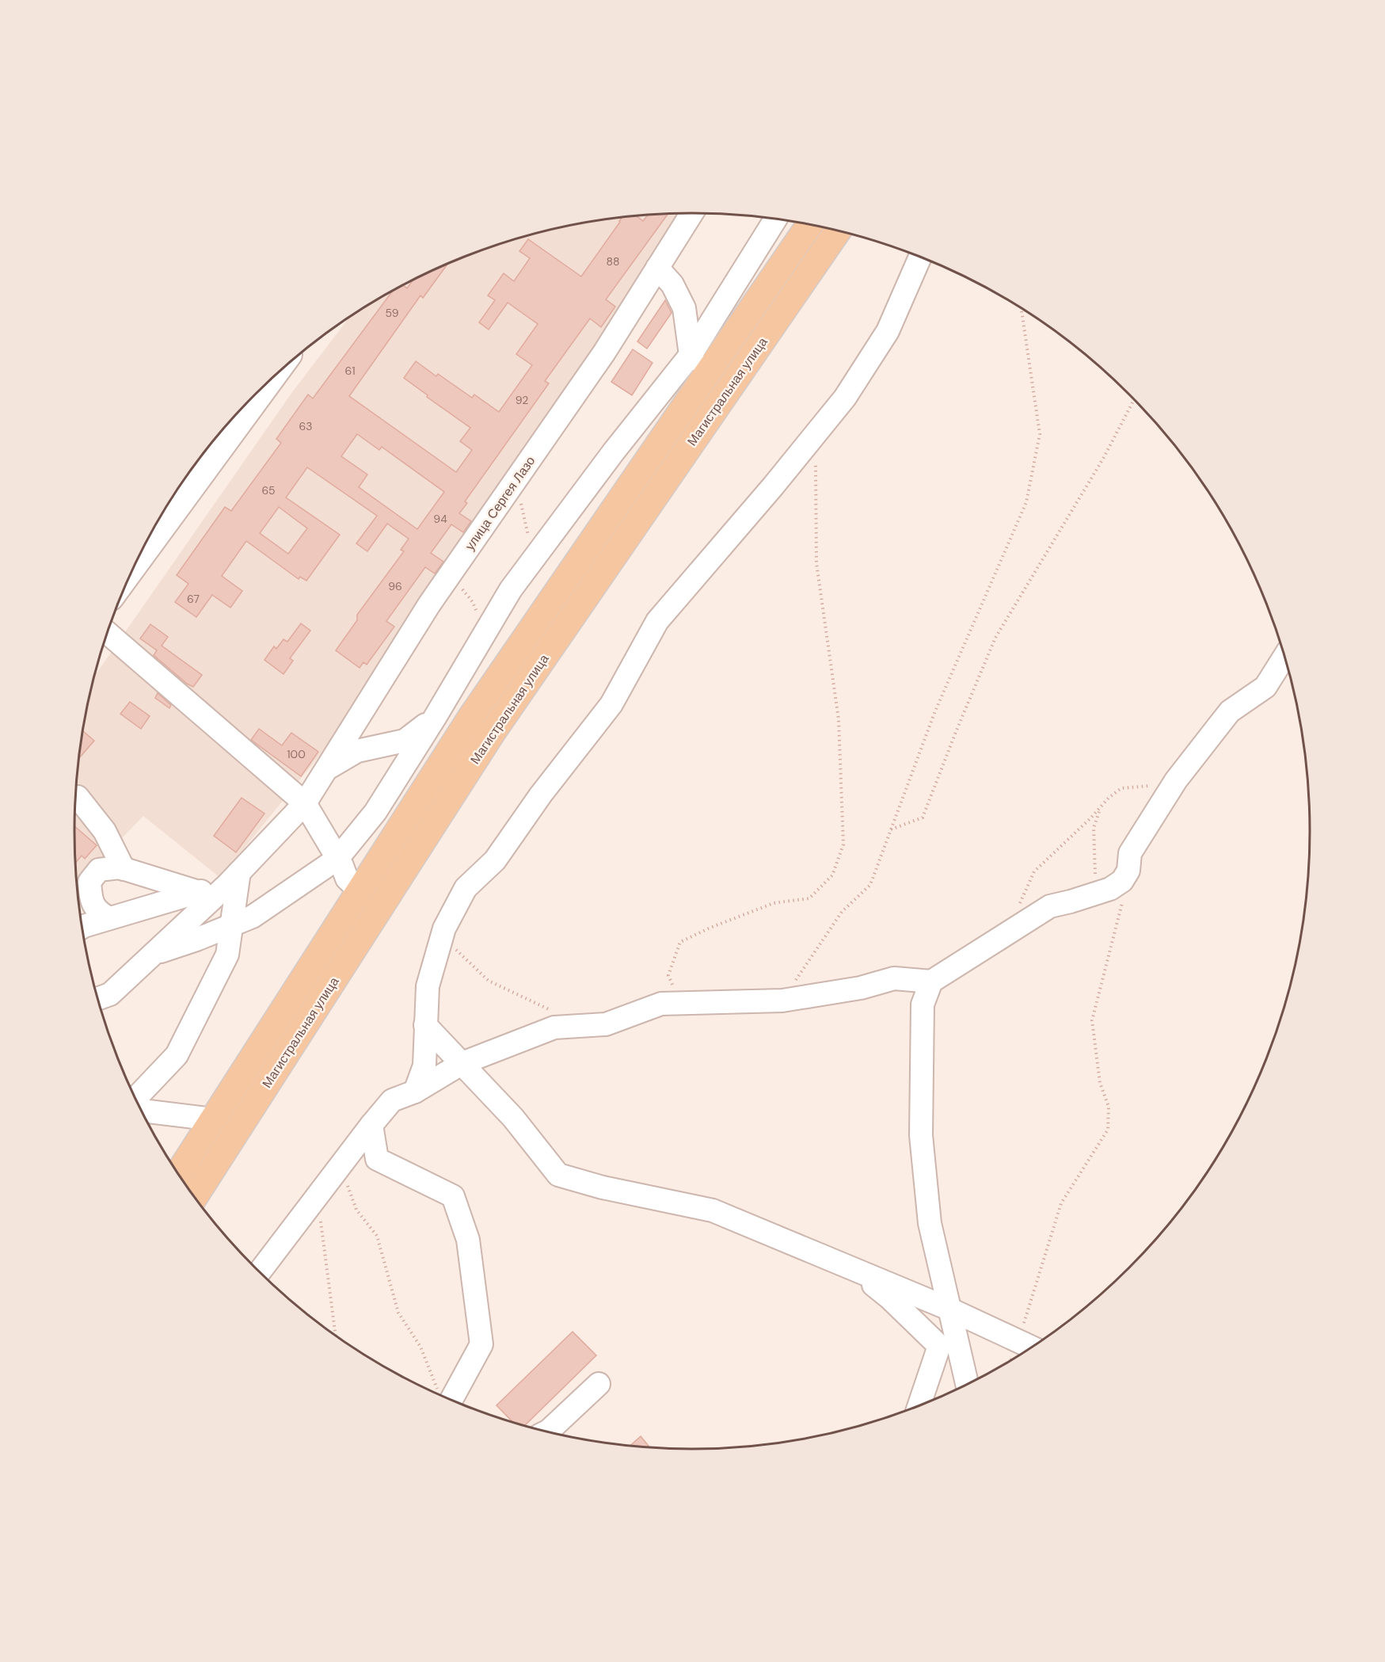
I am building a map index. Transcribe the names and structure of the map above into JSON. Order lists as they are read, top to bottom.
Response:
{
  "streets": {
    "main road": ["Магистральная улица"],
    "street": ["улица Сергея Лазо"]
  },
  "house_numbers": [
    "88",
    "59",
    "61",
    "92",
    "63",
    "65",
    "94",
    "96",
    "67",
    "100"
  ]
}
